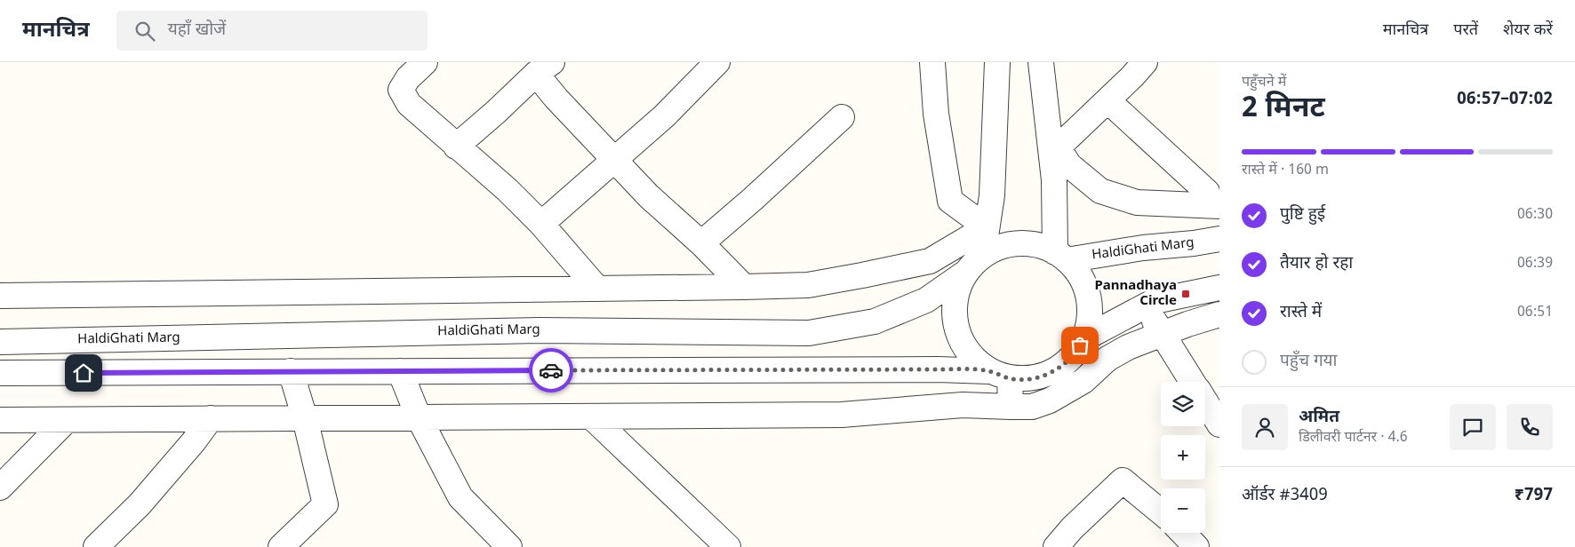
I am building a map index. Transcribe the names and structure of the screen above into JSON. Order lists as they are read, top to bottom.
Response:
{
  "streets": {
    "street": ["HaldiGhati Marg"]
  },
  "places": {
    "transit": ["Pannadhaya Circle"]
  },
  "page": {
    "header": "मानचित्र",
    "search": "यहाँ खोजें",
    "nav": ["मानचित्र", "परतें", "शेयर करें"],
    "heading": ["2 मिनट", "पहुँचने में", "06:57–07:02"],
    "panel": [
      "अमित",
      "डिलीवरी पार्टनर · 4.6",
      "ऑर्डर #3409",
      "₹797"
    ],
    "bar": "रास्ते में · 160 m",
    "list": [
      ["पुष्टि हुई", "06:30"],
      ["तैयार हो रहा", "06:39"],
      ["रास्ते में", "06:51"],
      "पहुँच गया"
    ],
    "map_buttons": ["+", "−"]
  }
}
